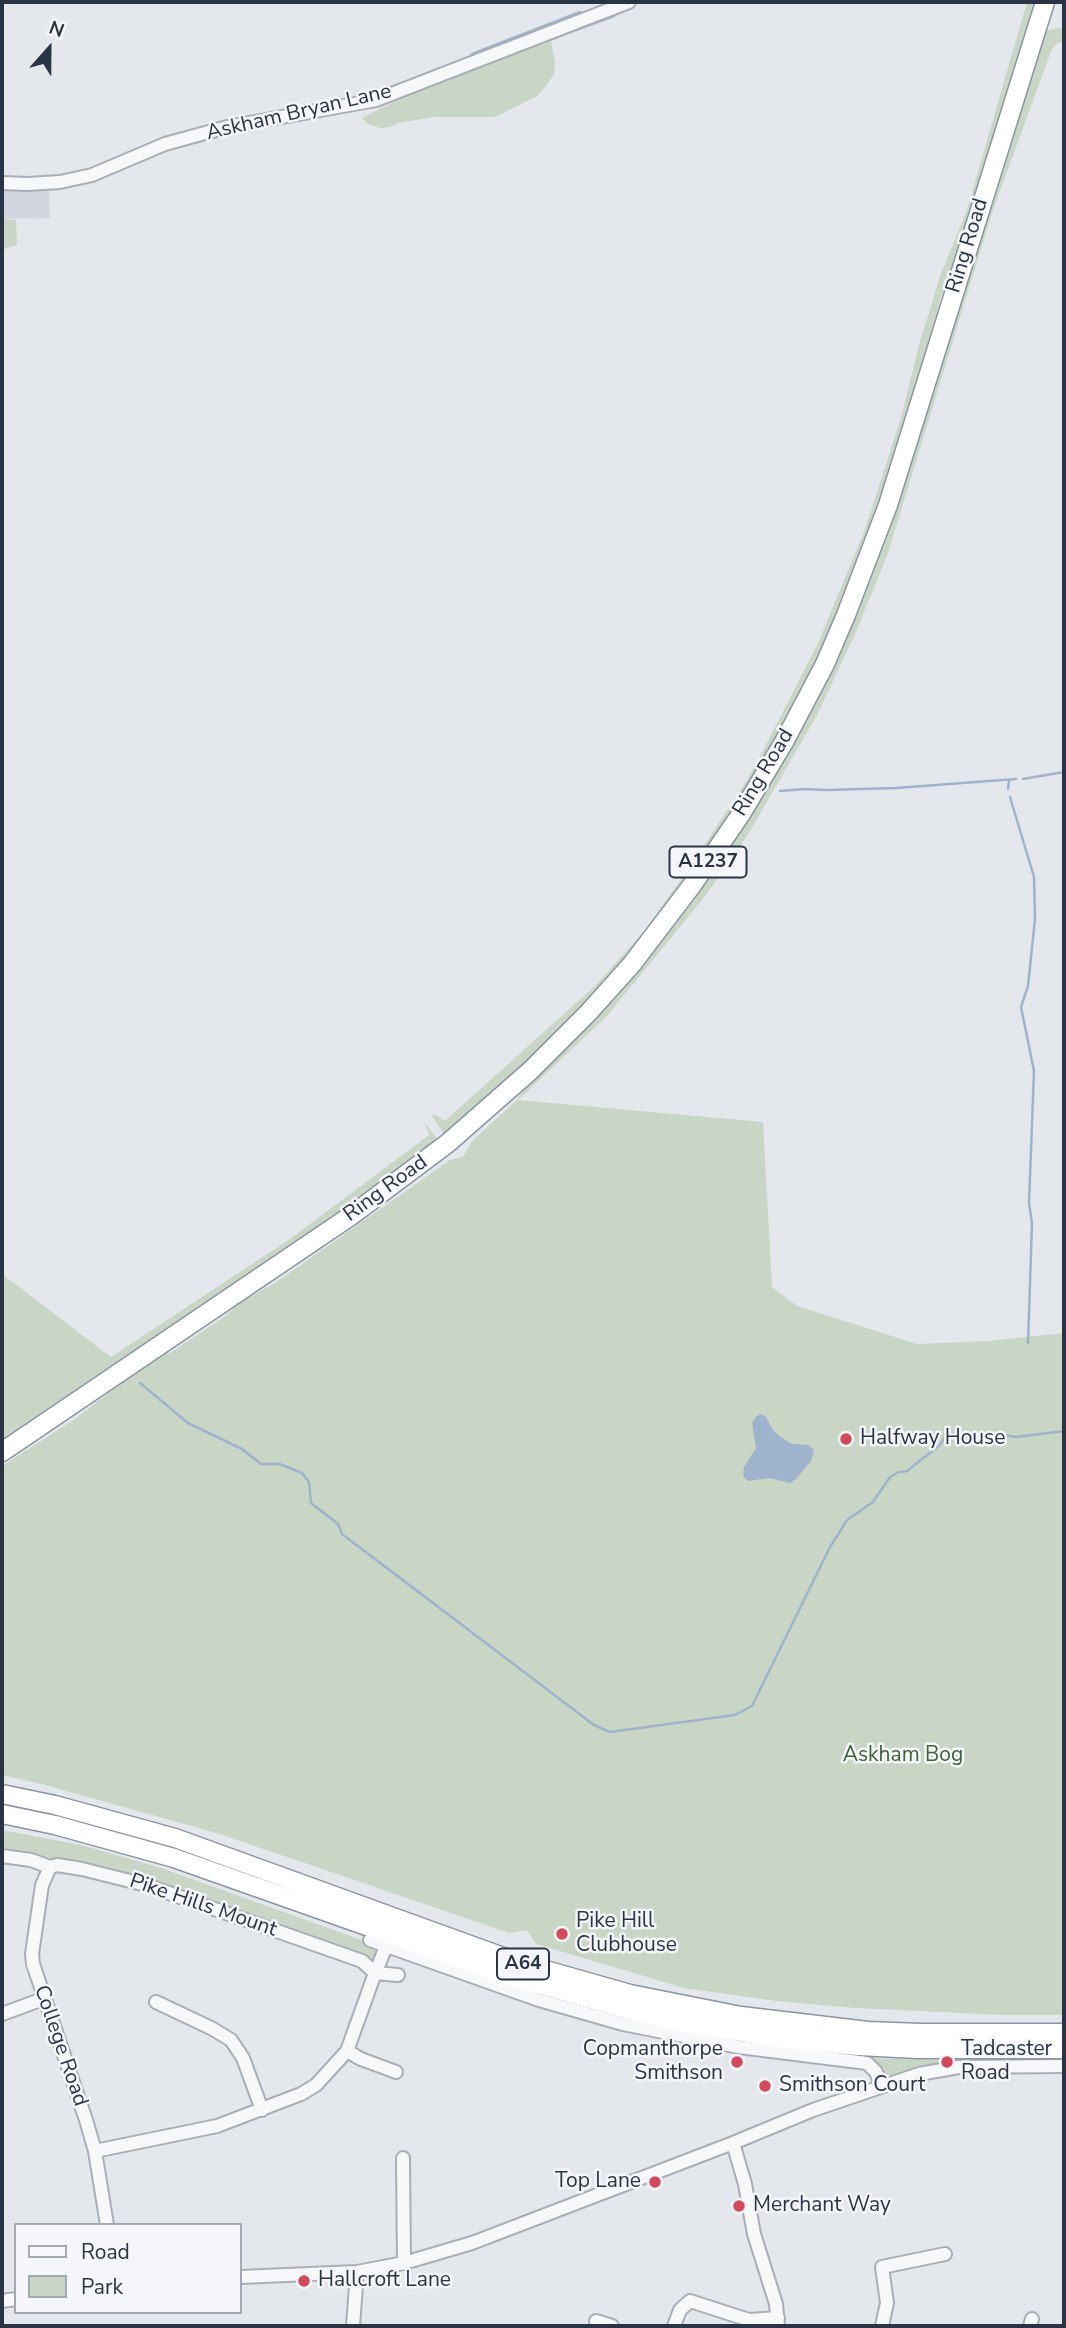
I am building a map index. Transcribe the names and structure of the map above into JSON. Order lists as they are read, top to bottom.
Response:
{
  "streets": {
    "highway": ["Ring Road", "A1237", "A64"],
    "street": ["Askham Bryan Lane", "Pike Hills Mount", "College Road"]
  },
  "crossings": [
    ["Pike Hills Mount", "College Road"]
  ],
  "parks": ["Askham Bog"],
  "places": [
    "Halfway House",
    "Pike Hill Clubhouse",
    "Copmanthorpe Smithson",
    "Tadcaster Road",
    "Smithson Court",
    "Top Lane",
    "Merchant Way",
    "Hallcroft Lane"
  ],
  "legend": ["Road", "Park"],
  "north": "top"
}
